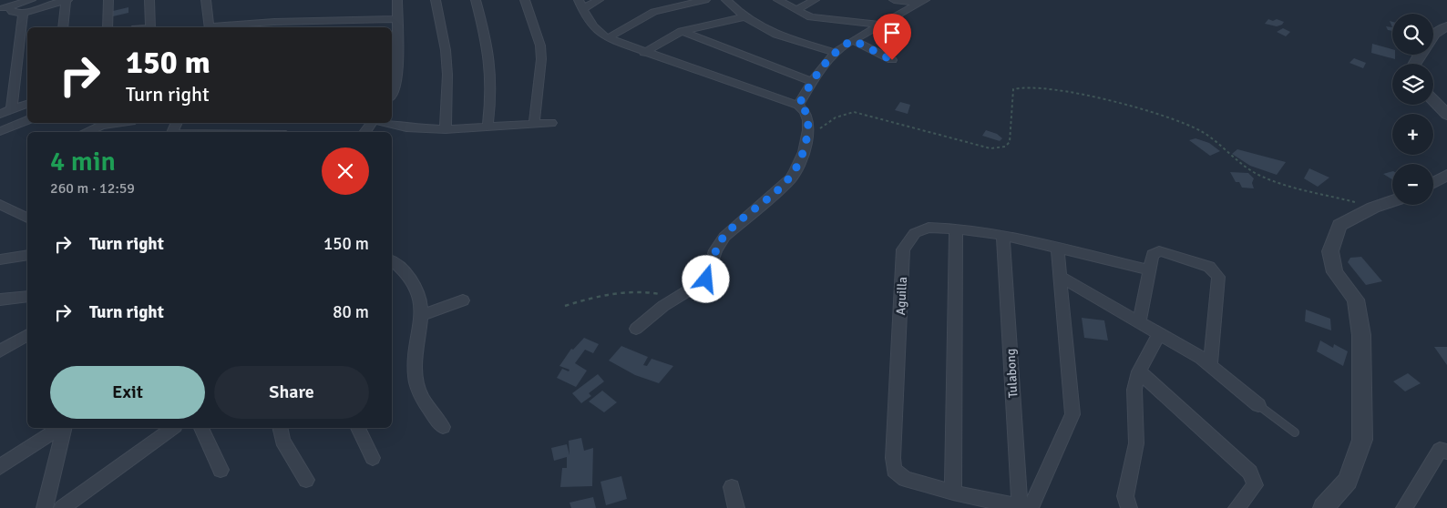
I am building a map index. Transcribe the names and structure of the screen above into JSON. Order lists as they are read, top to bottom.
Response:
{
  "streets": {
    "street": ["Aguilla", "Tulabong"]
  },
  "crossings": [
    ["Aguilla", "Tulabong"]
  ],
  "page": {
    "map_buttons": ["+", "−"],
    "turn": ["150 m", "Turn right"],
    "heading": ["4 min", "260 m · 12:59"],
    "list": [
      {
        "name": "Turn right",
        "value": "150 m"
      },
      {
        "name": "Turn right",
        "value": "80 m"
      }
    ],
    "buttons": ["Exit", "Share"]
  }
}
